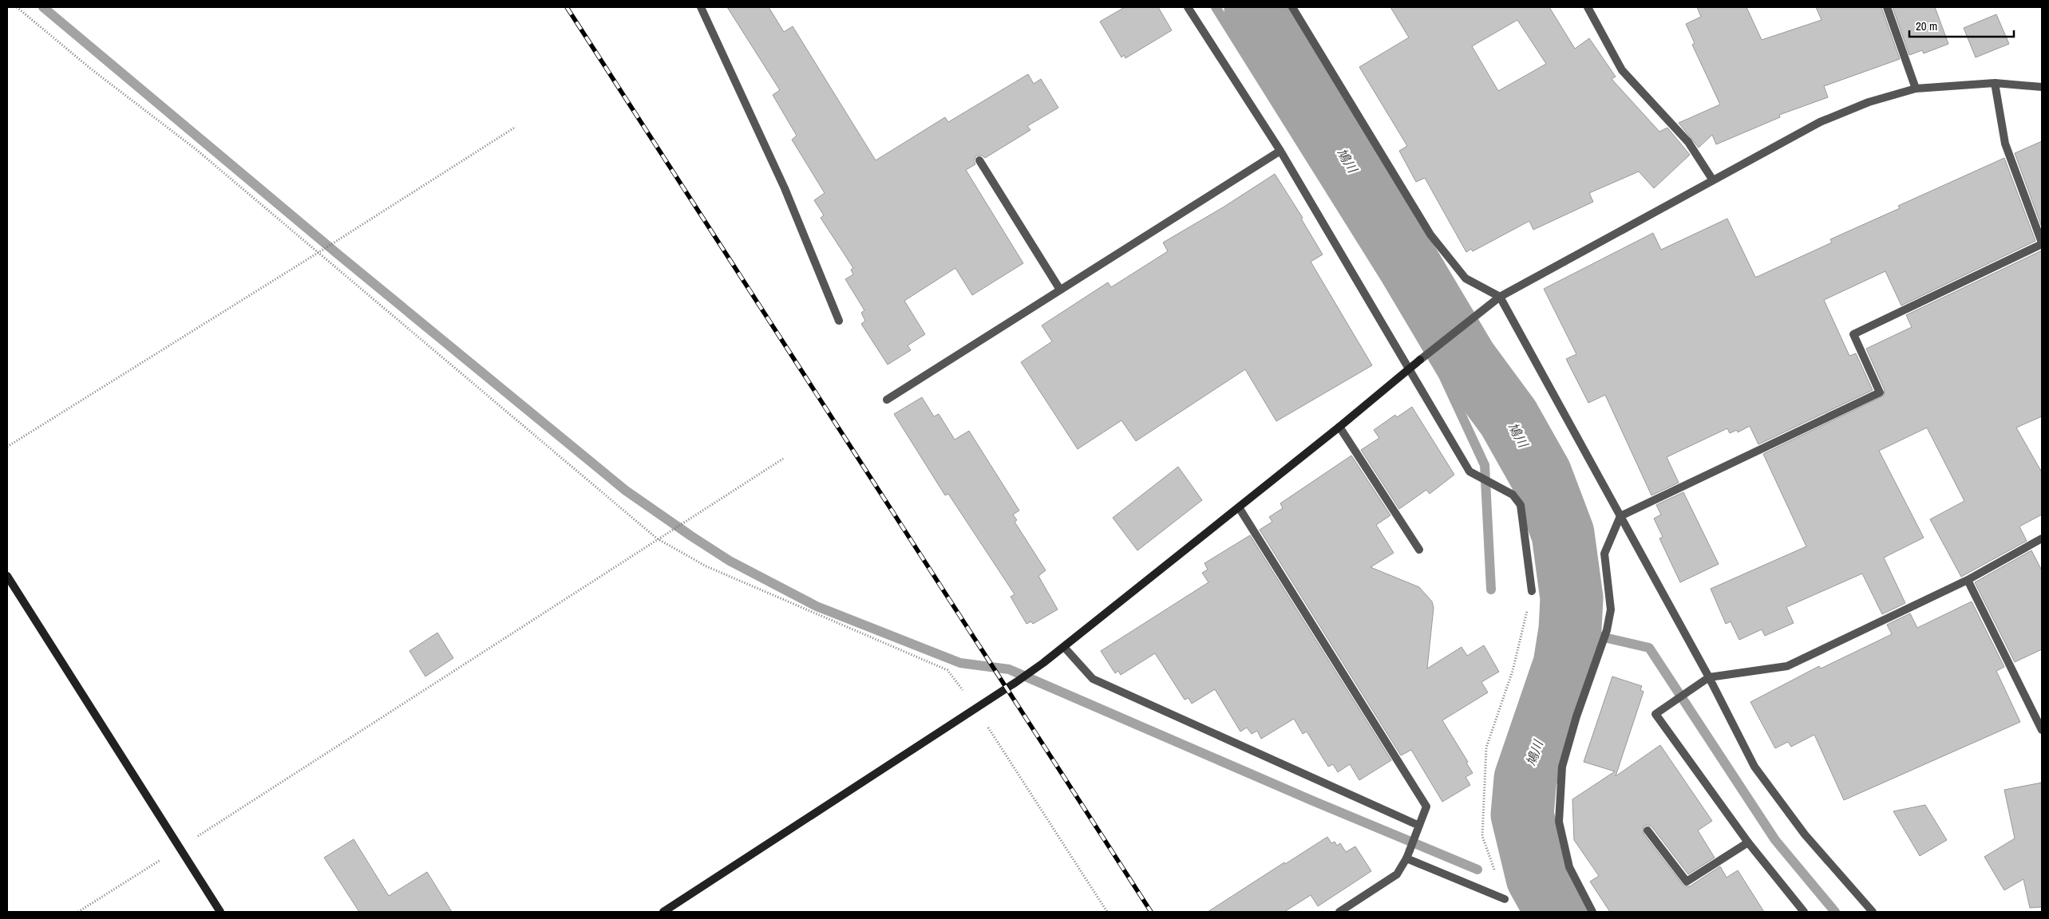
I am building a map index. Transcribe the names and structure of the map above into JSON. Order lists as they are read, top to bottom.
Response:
{
  "water": ["鳩川"],
  "scale_bar": "20 m"
}
